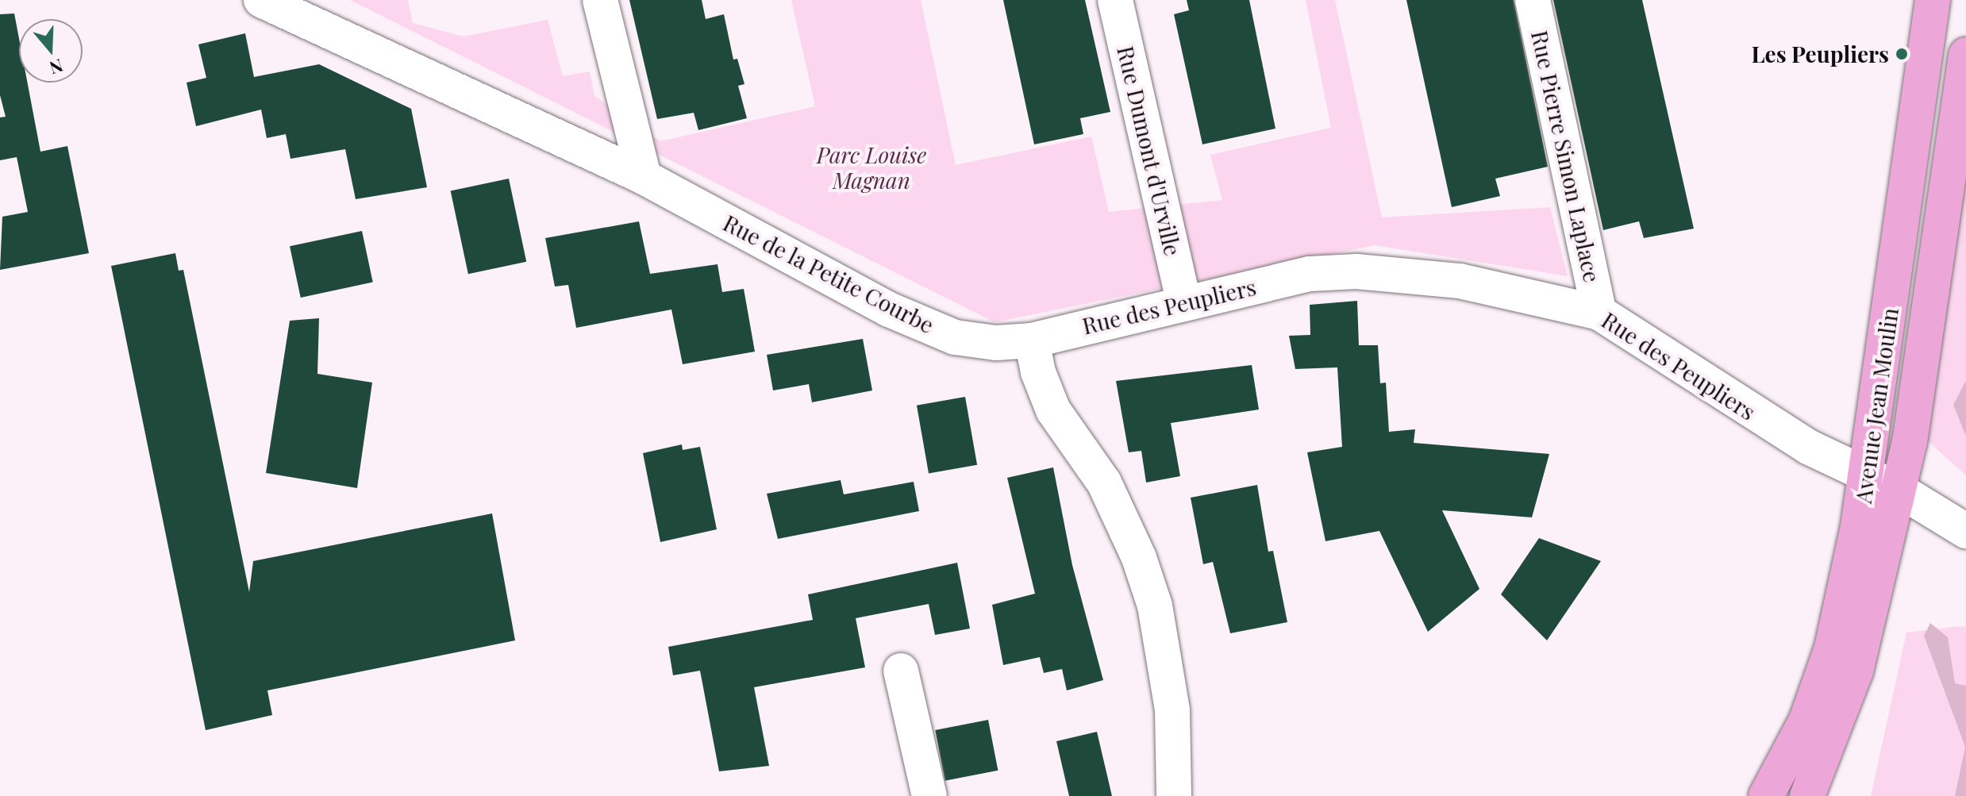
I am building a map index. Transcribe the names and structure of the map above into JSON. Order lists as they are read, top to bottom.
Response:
{
  "streets": {
    "main road": ["Avenue Jean Moulin"],
    "street": [
      "Rue Dumont d'Urville",
      "Rue Pierre Simon Laplace",
      "Rue de la Petite Courbe",
      "Rue des Peupliers"
    ]
  },
  "crossings": [
    ["Rue Dumont d'Urville", "Rue des Peupliers"],
    ["Rue Pierre Simon Laplace", "Rue des Peupliers"],
    ["Rue de la Petite Courbe", "Rue des Peupliers"],
    ["Rue des Peupliers", "Avenue Jean Moulin"]
  ],
  "parks": ["Parc Louise Magnan"],
  "places": ["Les Peupliers"],
  "north": "bottom"
}
